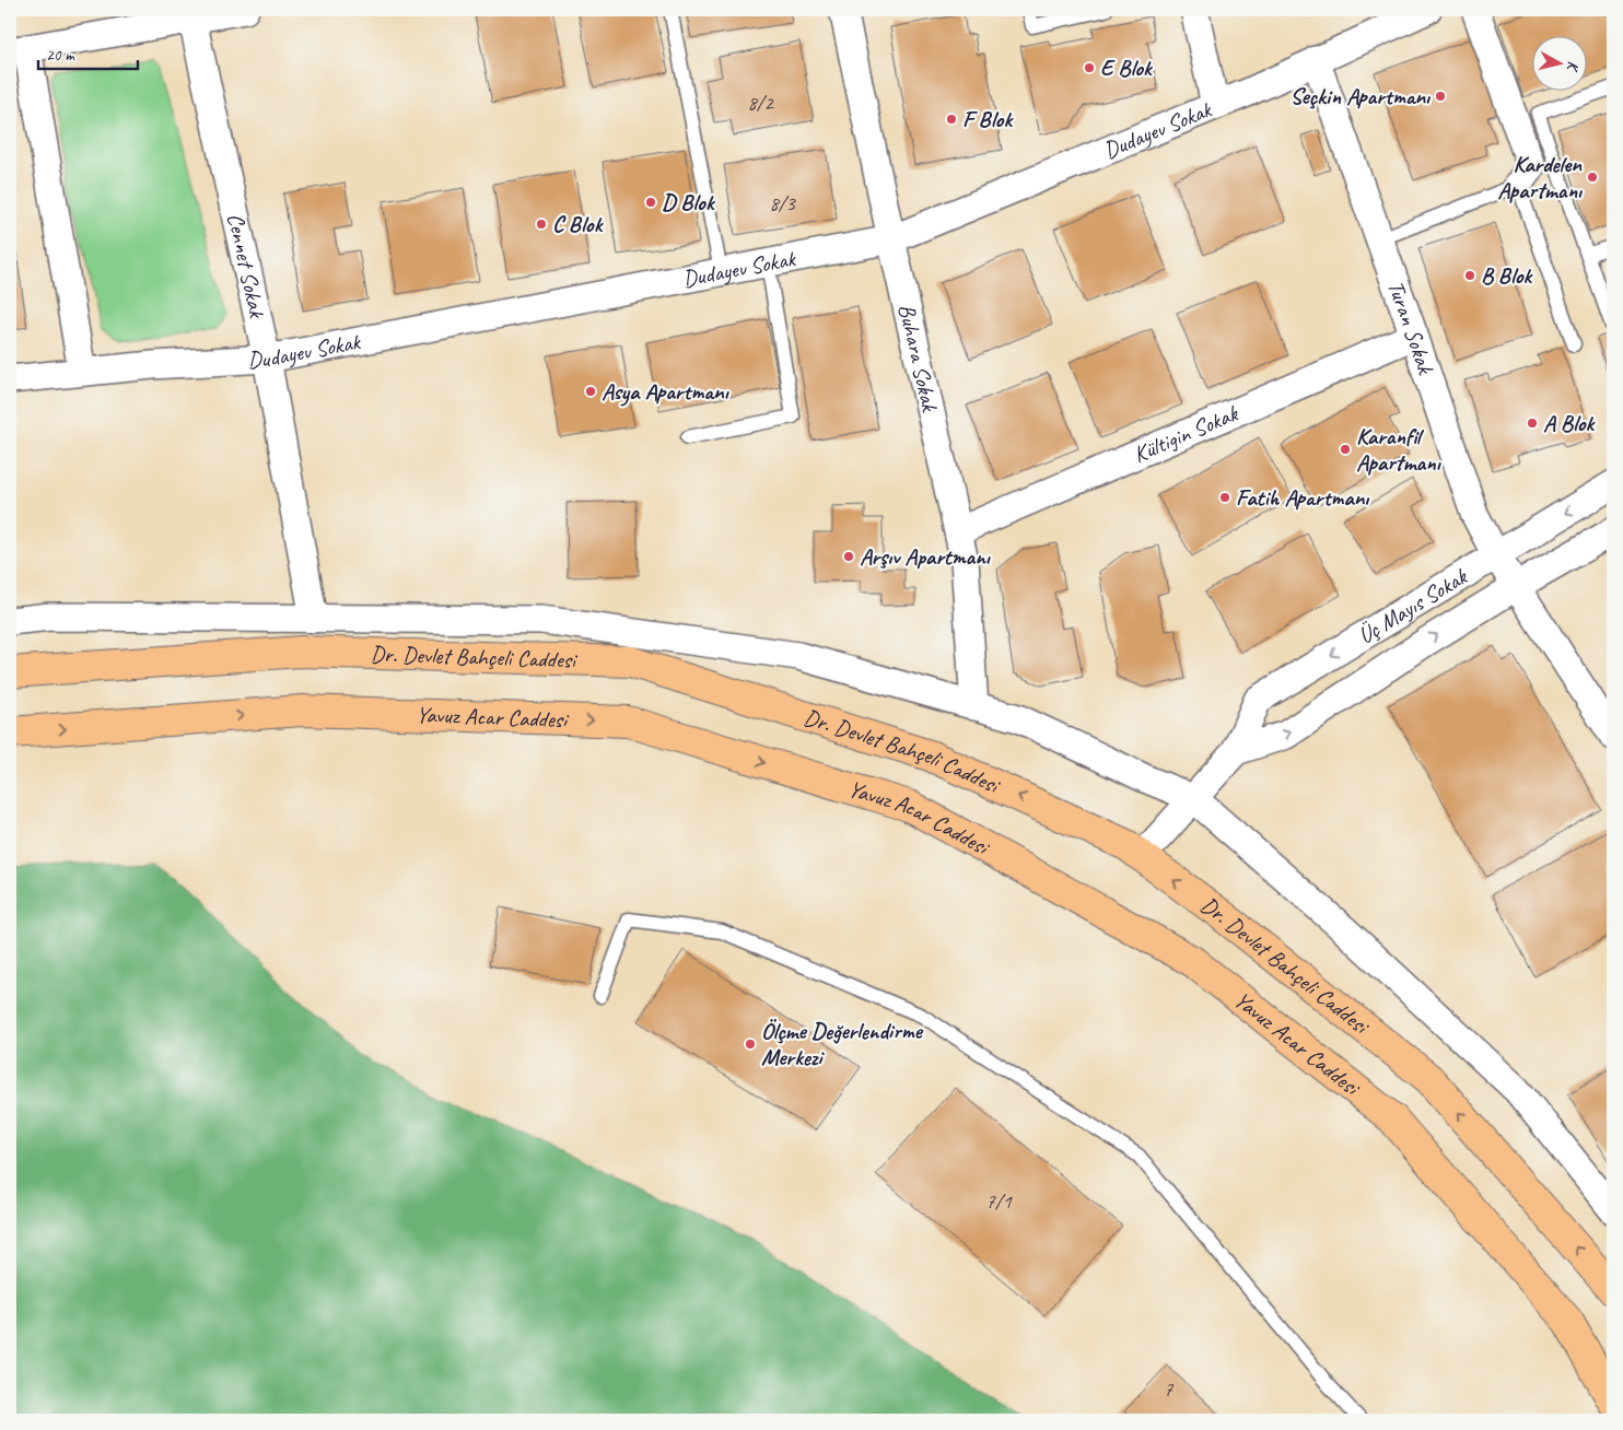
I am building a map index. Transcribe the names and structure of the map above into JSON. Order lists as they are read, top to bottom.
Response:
{
  "streets": {
    "main road": ["Dr. Devlet Bahçeli Caddesi", "Yavuz Acar Caddesi"],
    "street": [
      "Dudayev Sokak",
      "Cennet Sokak",
      "Turan Sokak",
      "Buhara Sokak",
      "Kültigin Sokak",
      "Üç Mayıs Sokak"
    ]
  },
  "crossings": [
    ["Dudayev Sokak", "Cennet Sokak"],
    ["Dudayev Sokak", "Turan Sokak"],
    ["Dudayev Sokak", "Buhara Sokak"],
    ["Turan Sokak", "Kültigin Sokak"],
    ["Turan Sokak", "Üç Mayıs Sokak"],
    ["Buhara Sokak", "Kültigin Sokak"],
    ["Üç Mayıs Sokak", "Dr. Devlet Bahçeli Caddesi"]
  ],
  "one_way": ["Dr. Devlet Bahçeli Caddesi", "Yavuz Acar Caddesi"],
  "places": [
    "E Blok",
    "Seçkin Apartmanı",
    "F Blok",
    "Kardelen Apartmanı",
    "D Blok",
    "C Blok",
    "B Blok",
    "Asya Apartmanı",
    "A Blok",
    "Karanfil Apartmanı",
    "Fatih Apartmanı",
    "Arşıv Apartmanı",
    "Ölçme Değerlendirme Merkezi"
  ],
  "house_numbers": [
    "8/2",
    "8/3",
    "7/1",
    "7"
  ],
  "scale_bar": "20 m",
  "north": "right"
}
